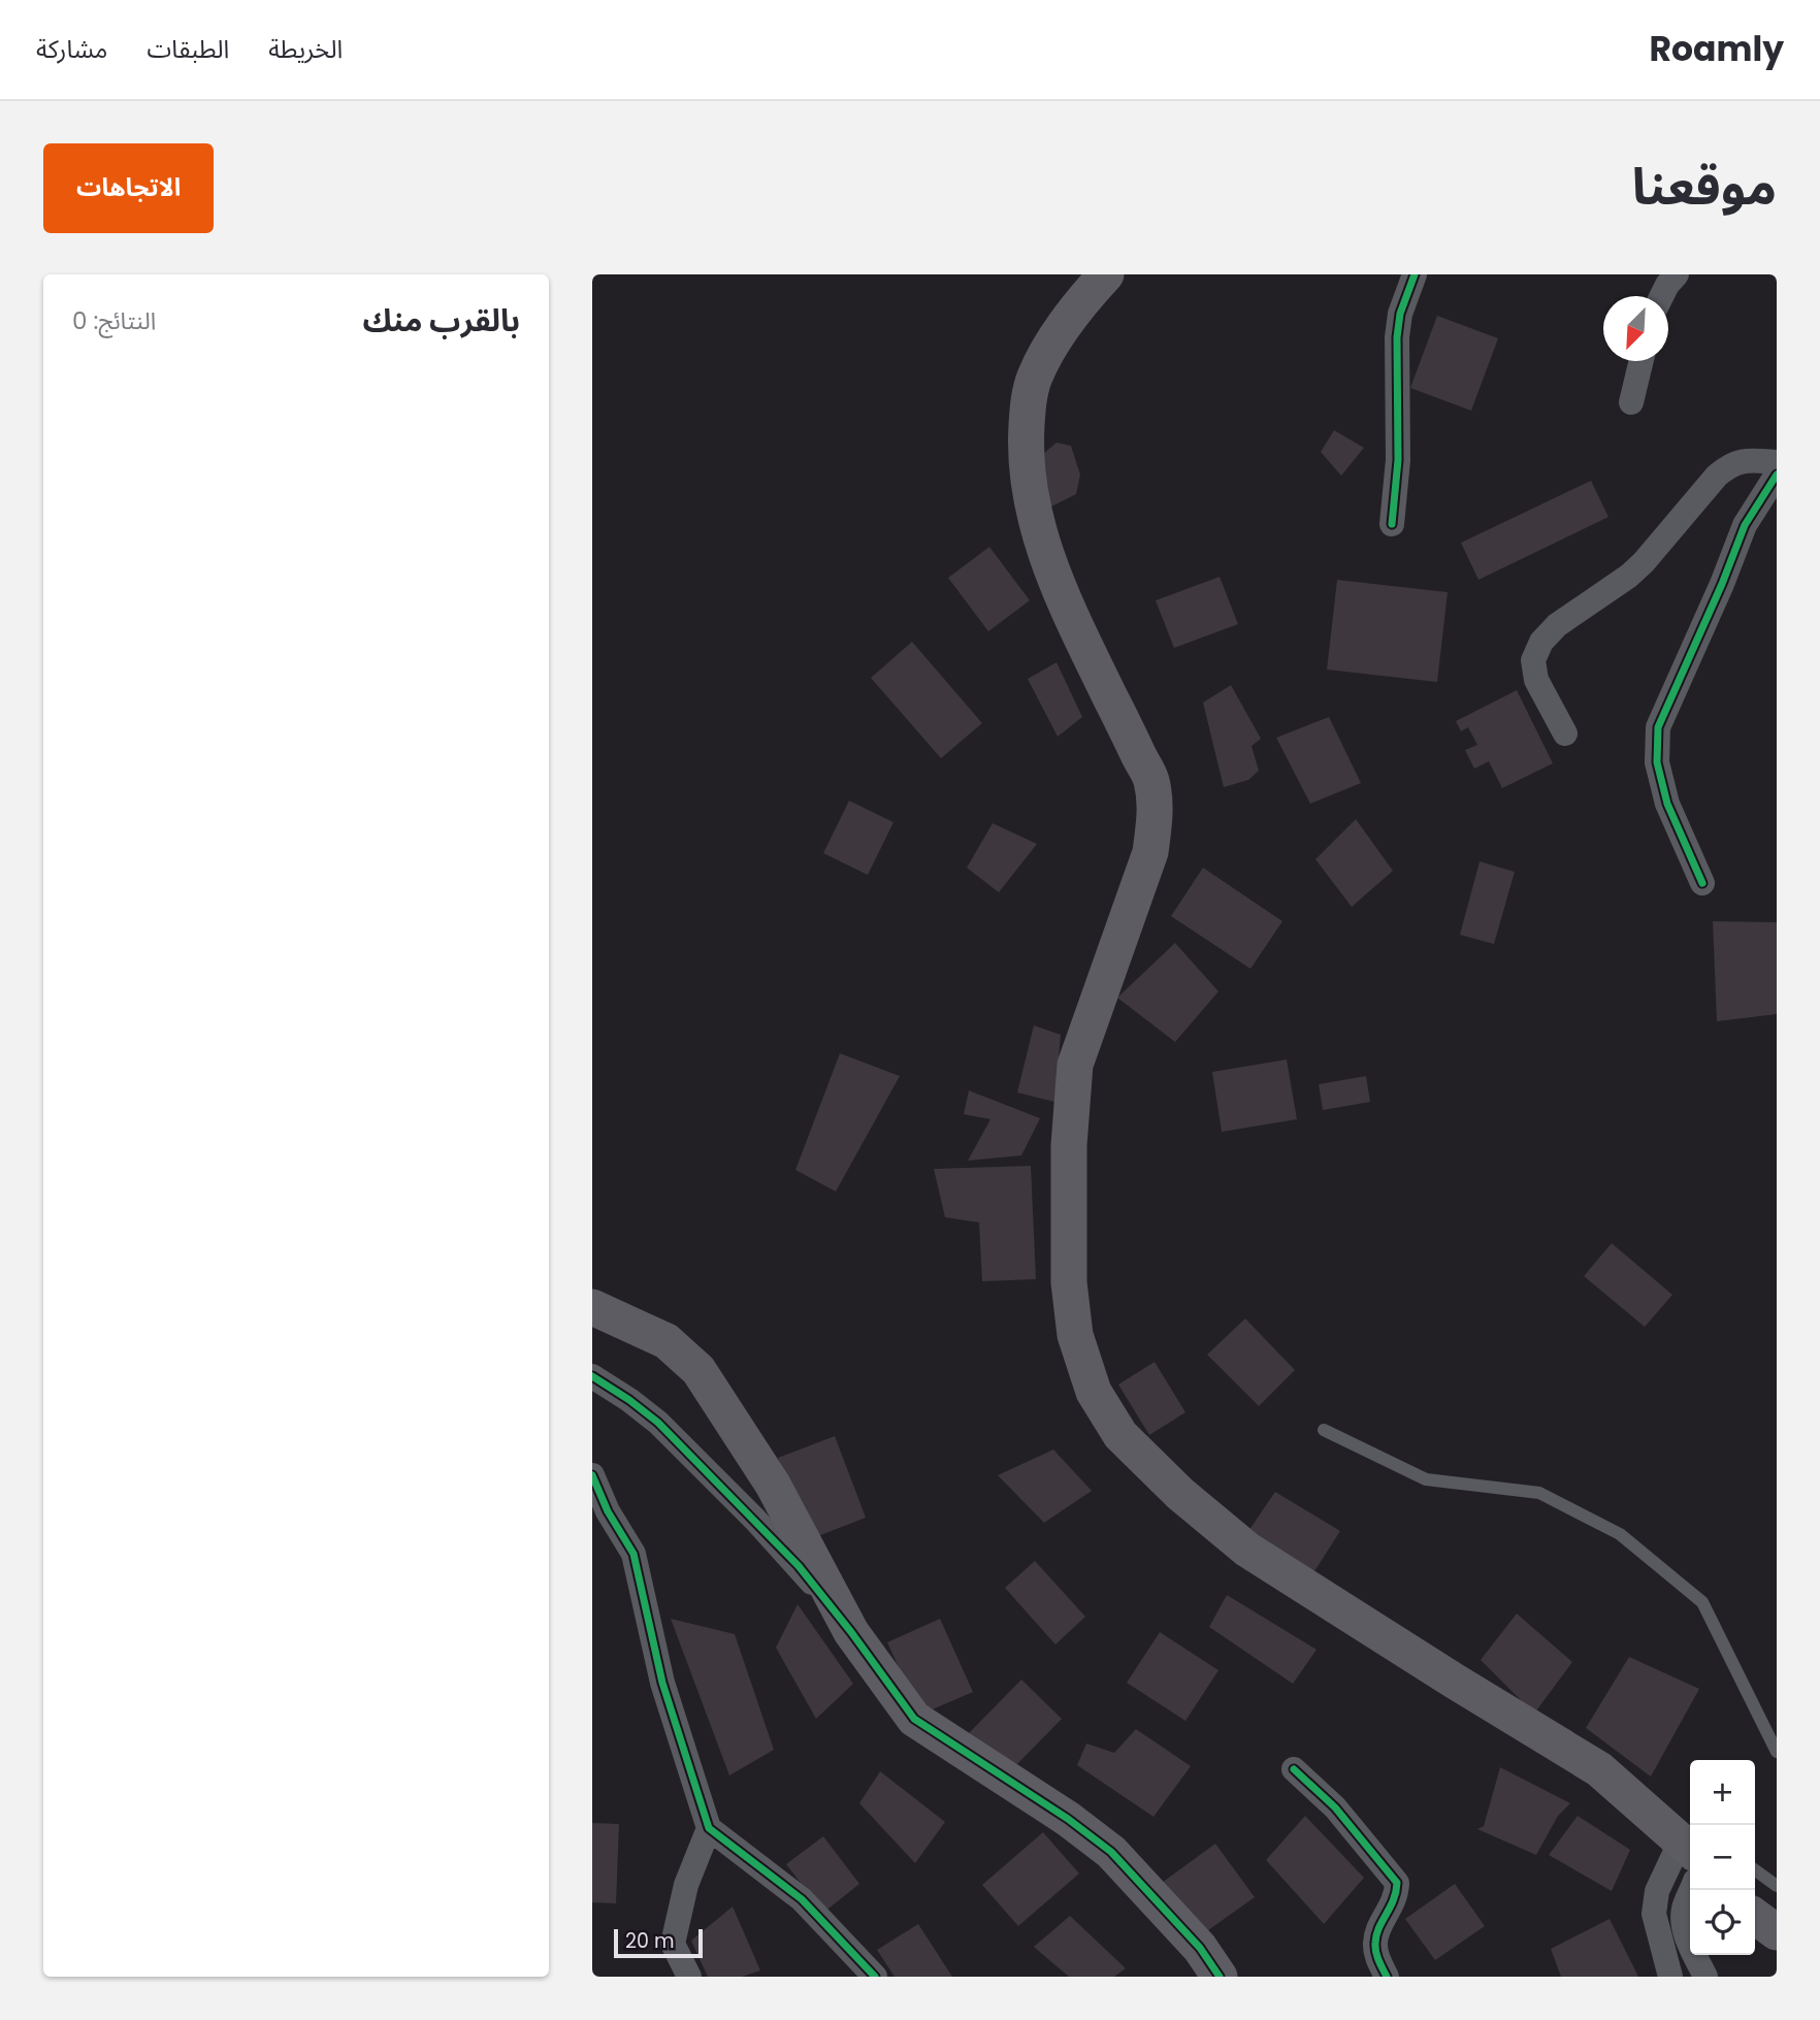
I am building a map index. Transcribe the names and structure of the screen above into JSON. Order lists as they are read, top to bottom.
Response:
{
  "scale_bar": "20 m",
  "north": "bottom left",
  "page": {
    "header": "Roamly",
    "nav": ["الخريطة", "الطبقات", "مشاركة"],
    "title": "موقعنا",
    "buttons": "الاتجاهات",
    "heading": ["بالقرب منك", "النتائج: 0"],
    "map_buttons": ["+", "−"],
    "scale": "20 m"
  }
}
